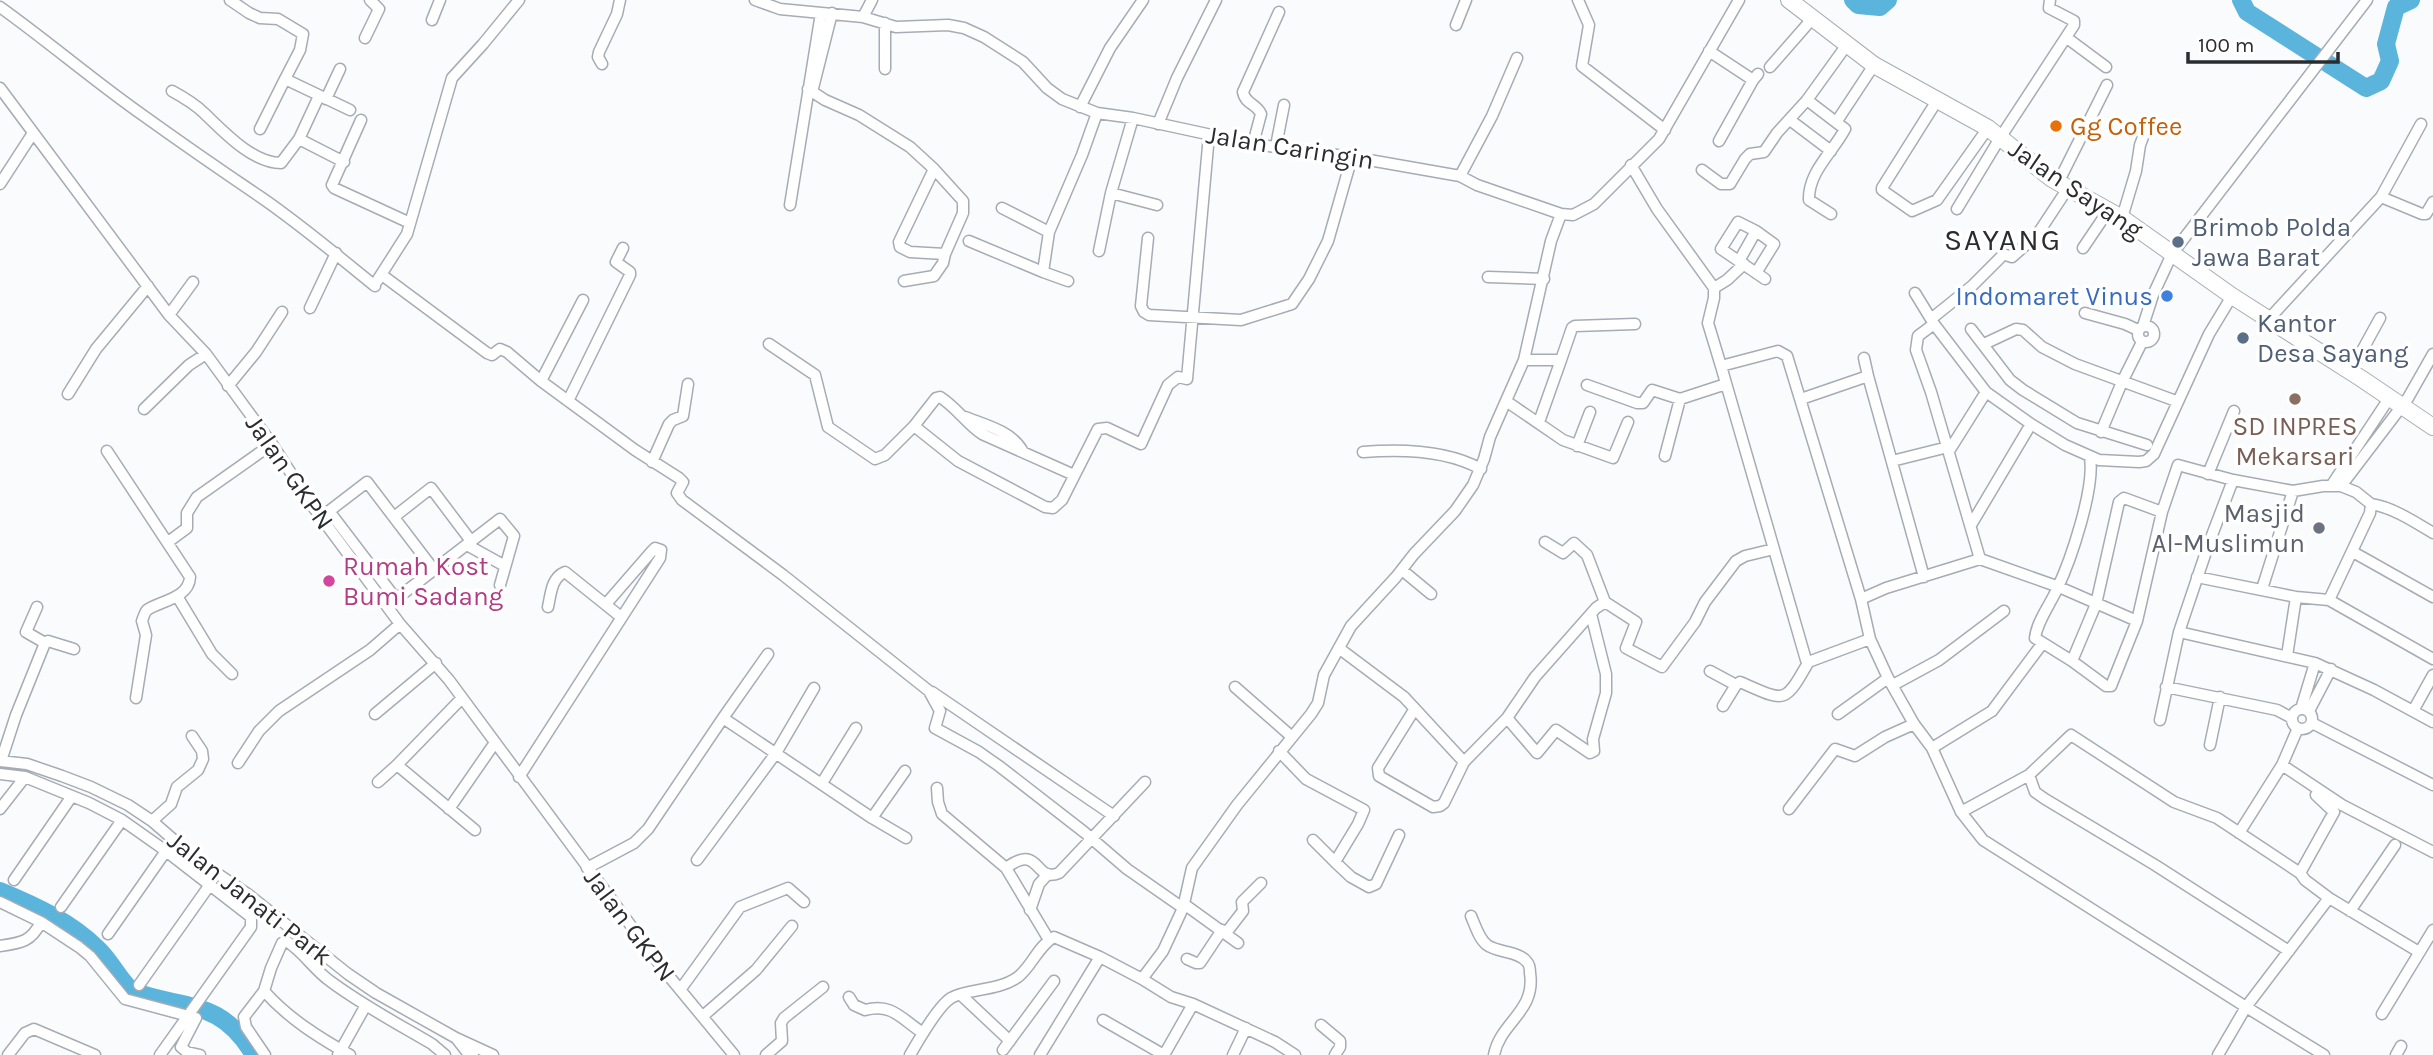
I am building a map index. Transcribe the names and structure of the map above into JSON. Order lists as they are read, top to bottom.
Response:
{
  "streets": {
    "main road": ["Jalan Sayang"],
    "street": ["Jalan Caringin", "Jalan GKPN", "Jalan Janati Park"]
  },
  "districts": ["SAYANG"],
  "places": [
    "Gg Coffee",
    "Brimob Polda Jawa Barat",
    "Indomaret Vinus",
    "Kantor Desa Sayang",
    "SD INPRES Mekarsari",
    "Masjid Al-Muslimun",
    "Rumah Kost Bumi Sadang"
  ],
  "scale_bar": "100 m"
}
